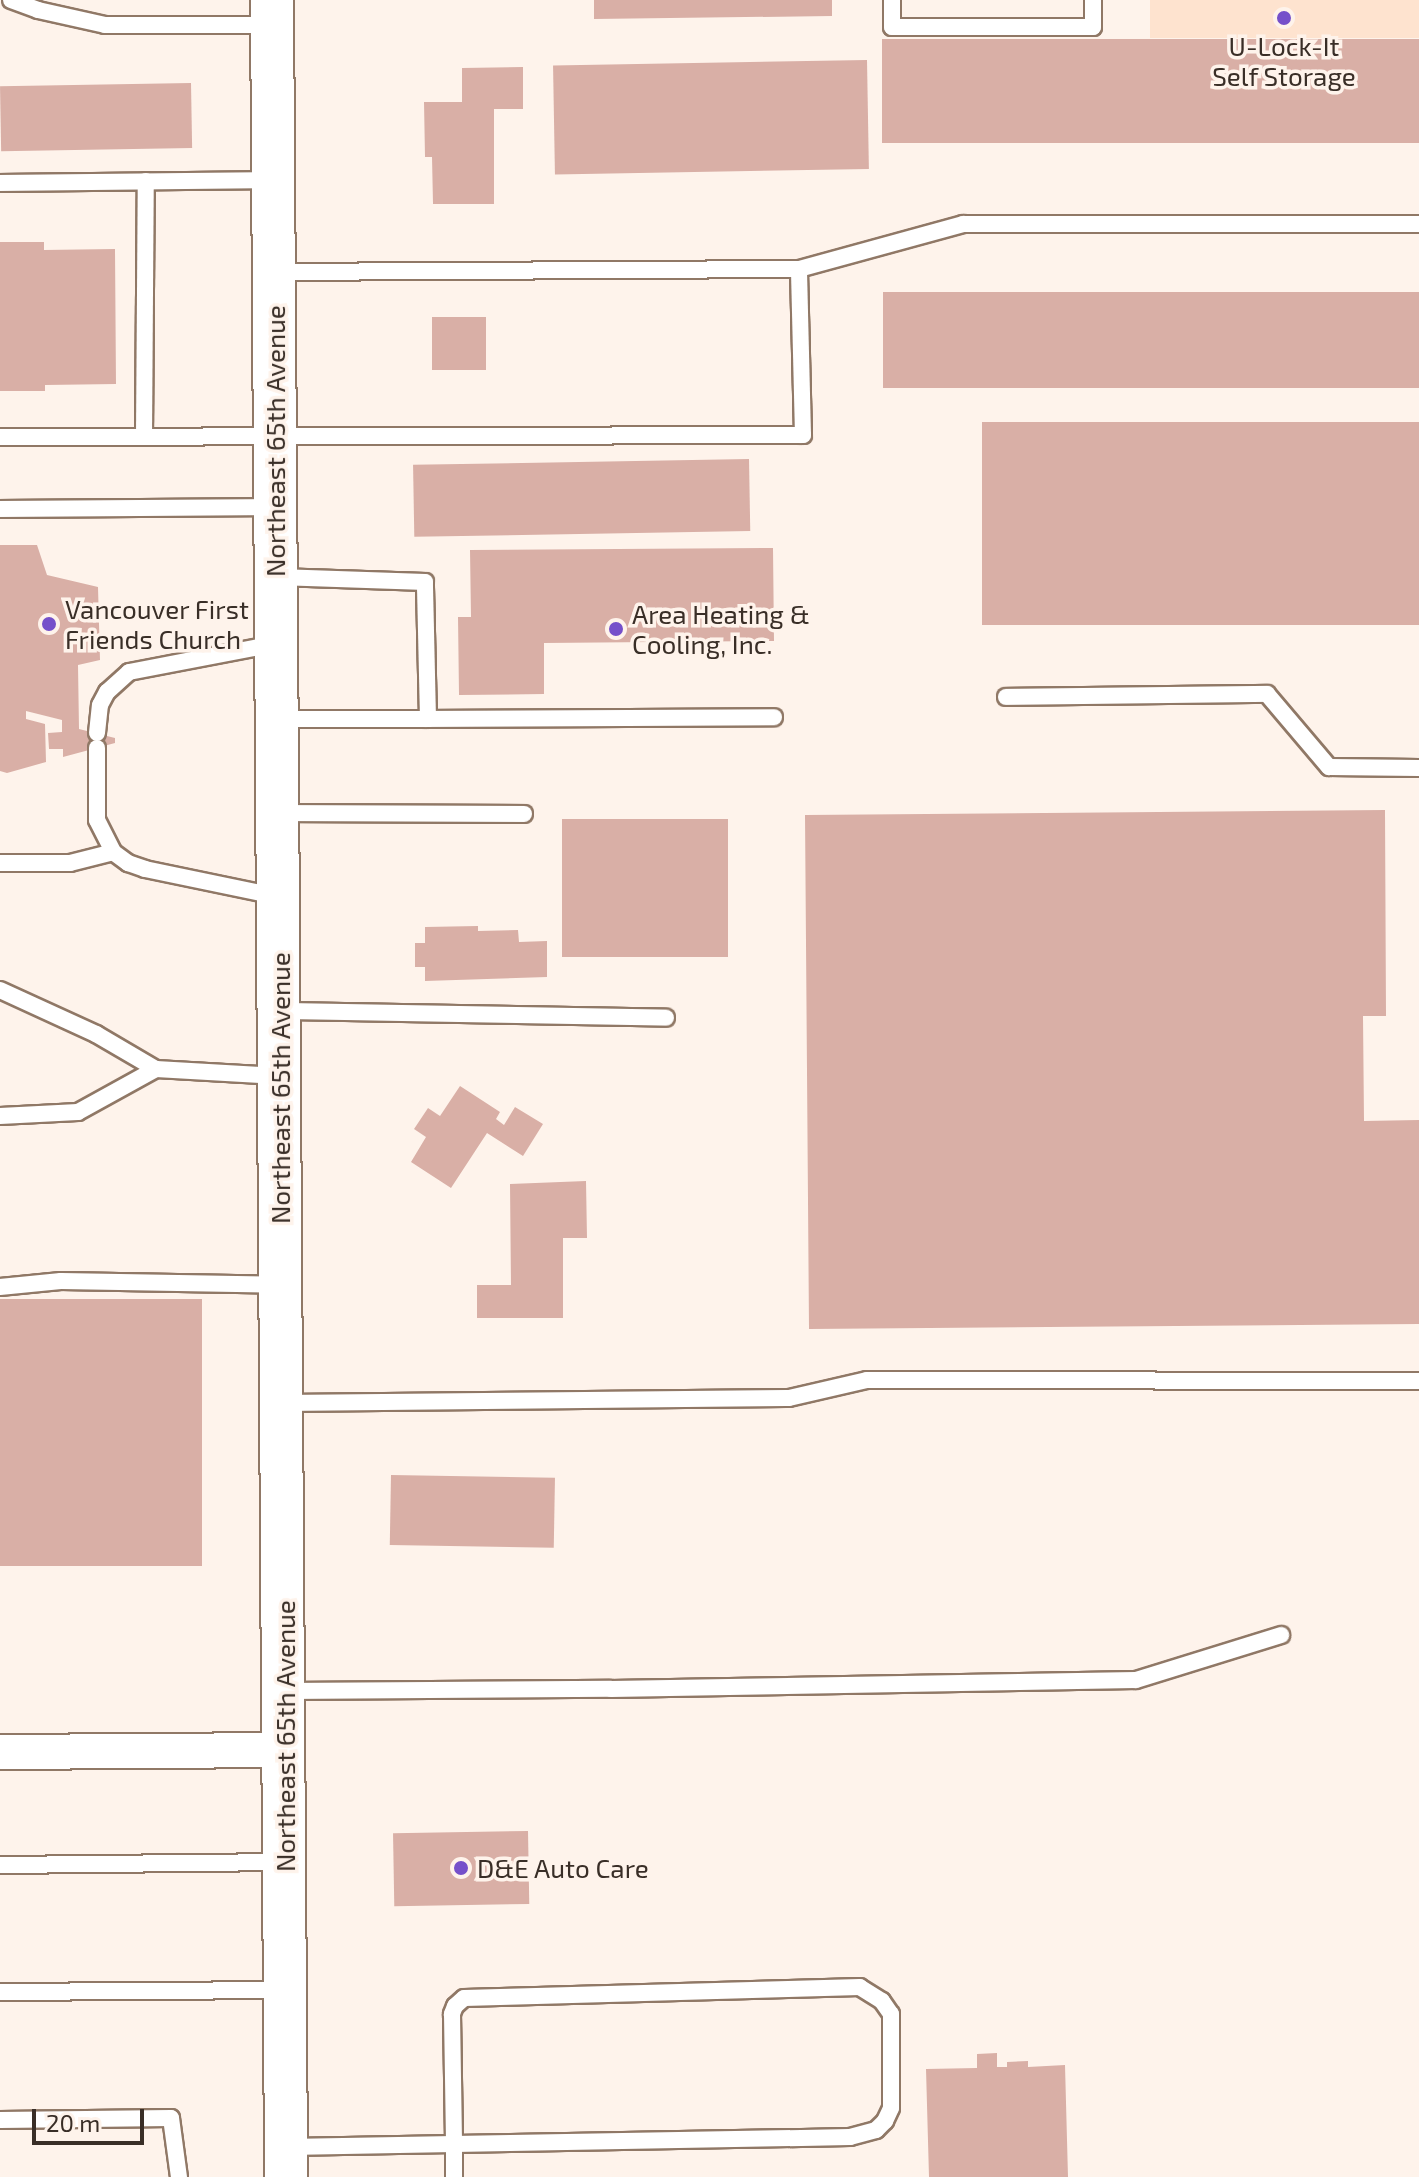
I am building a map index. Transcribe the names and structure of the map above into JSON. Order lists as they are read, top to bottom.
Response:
{
  "streets": {
    "street": ["Northeast 65th Avenue"]
  },
  "places": [
    "U-Lock-It Self Storage",
    "Vancouver First Friends Church",
    "Area Heating & Cooling, Inc.",
    "D&E Auto Care"
  ],
  "scale_bar": "20 m"
}
